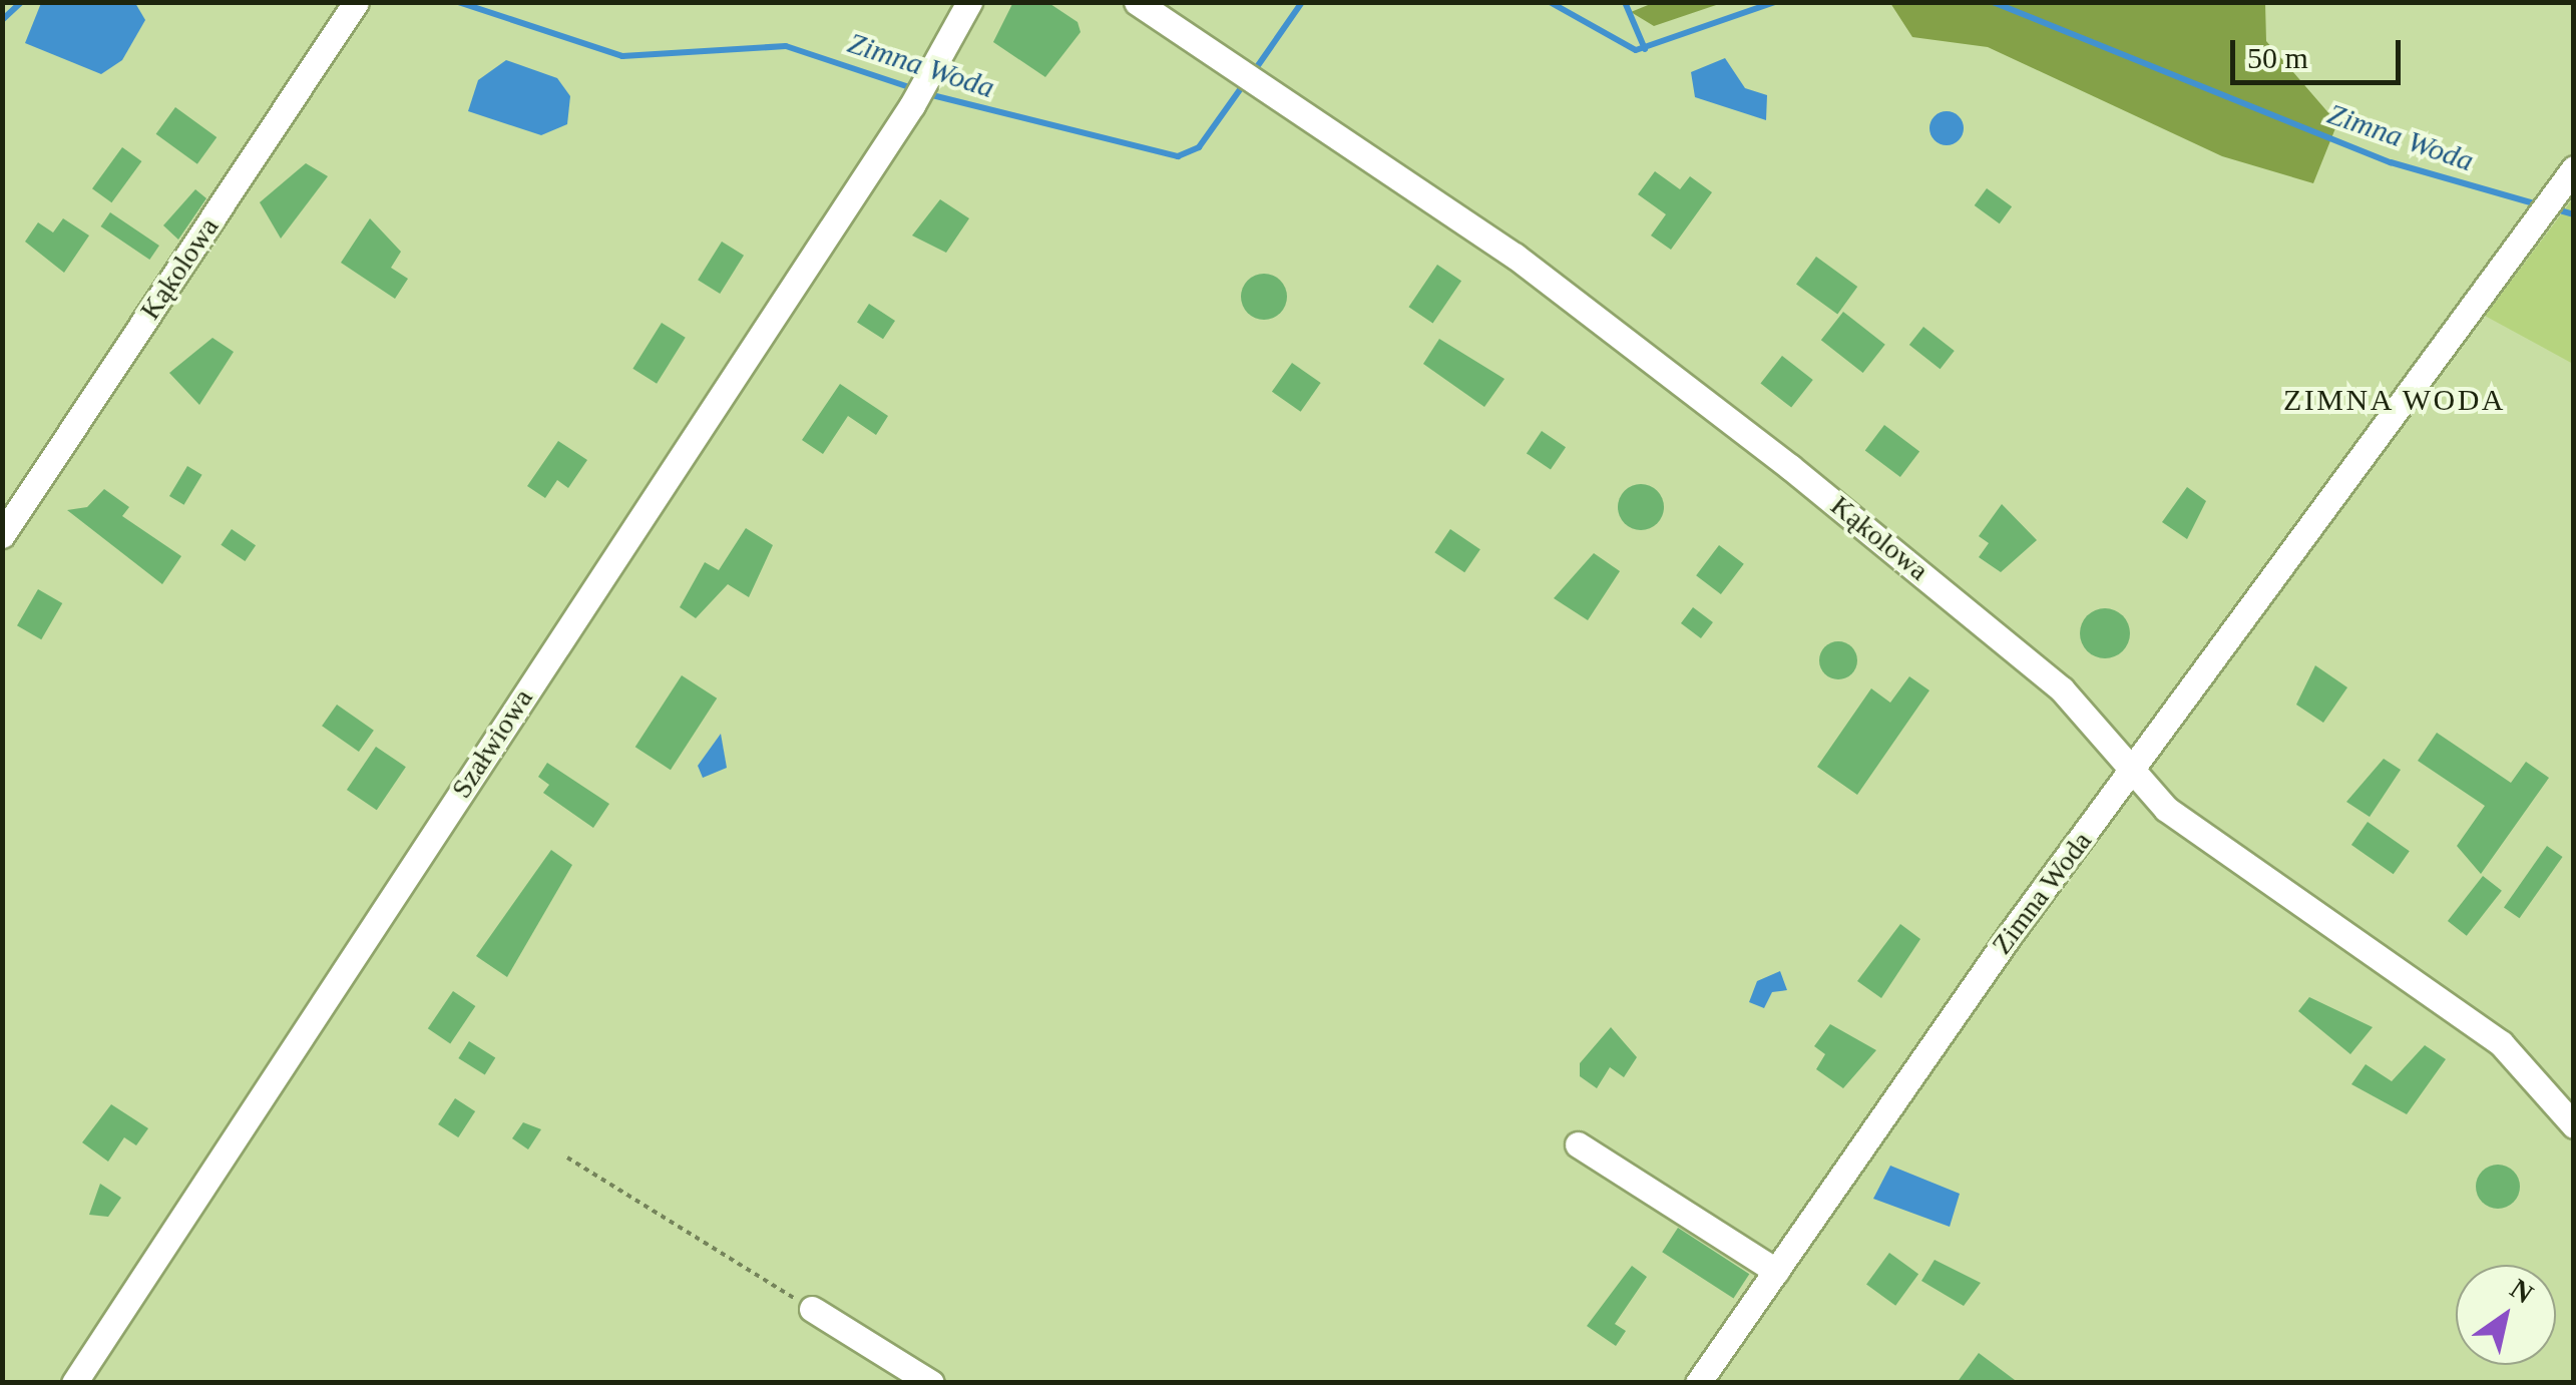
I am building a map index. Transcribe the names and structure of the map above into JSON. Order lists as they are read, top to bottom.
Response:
{
  "streets": {
    "street": ["Kąkolowa", "Szałwiowa", "Zimna Woda"]
  },
  "crossings": [
    ["Kąkolowa", "Zimna Woda"]
  ],
  "districts": ["ZIMNA WODA"],
  "water": ["Zimna Woda"],
  "scale_bar": "50 m",
  "north": "top right"
}
